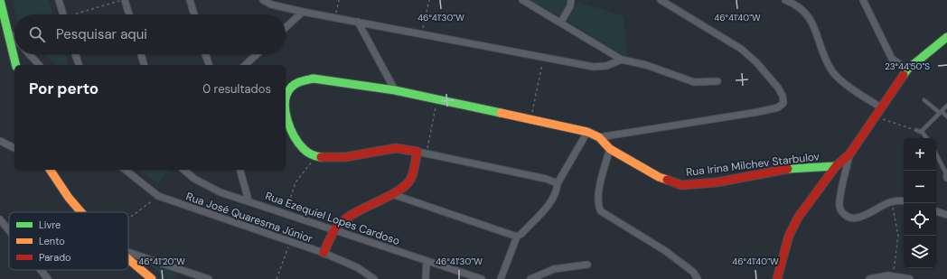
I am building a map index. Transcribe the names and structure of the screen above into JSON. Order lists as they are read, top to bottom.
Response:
{
  "streets": {
    "street": ["Rua Irina Milchev Starbulov", "Rua José Quaresma Júnior", "Rua Ezequiel Lopes Cardoso"]
  },
  "legend": ["Livre", "Lento", "Parado"],
  "page": {
    "search": "Pesquisar aqui",
    "heading": ["Por perto", "0 resultados"],
    "map_buttons": ["+", "−"]
  },
  "coordinates": [
    "46°41'30\"W",
    "46°41'40\"W",
    "23°44'50\"S",
    "46°41'20\"W"
  ]
}
